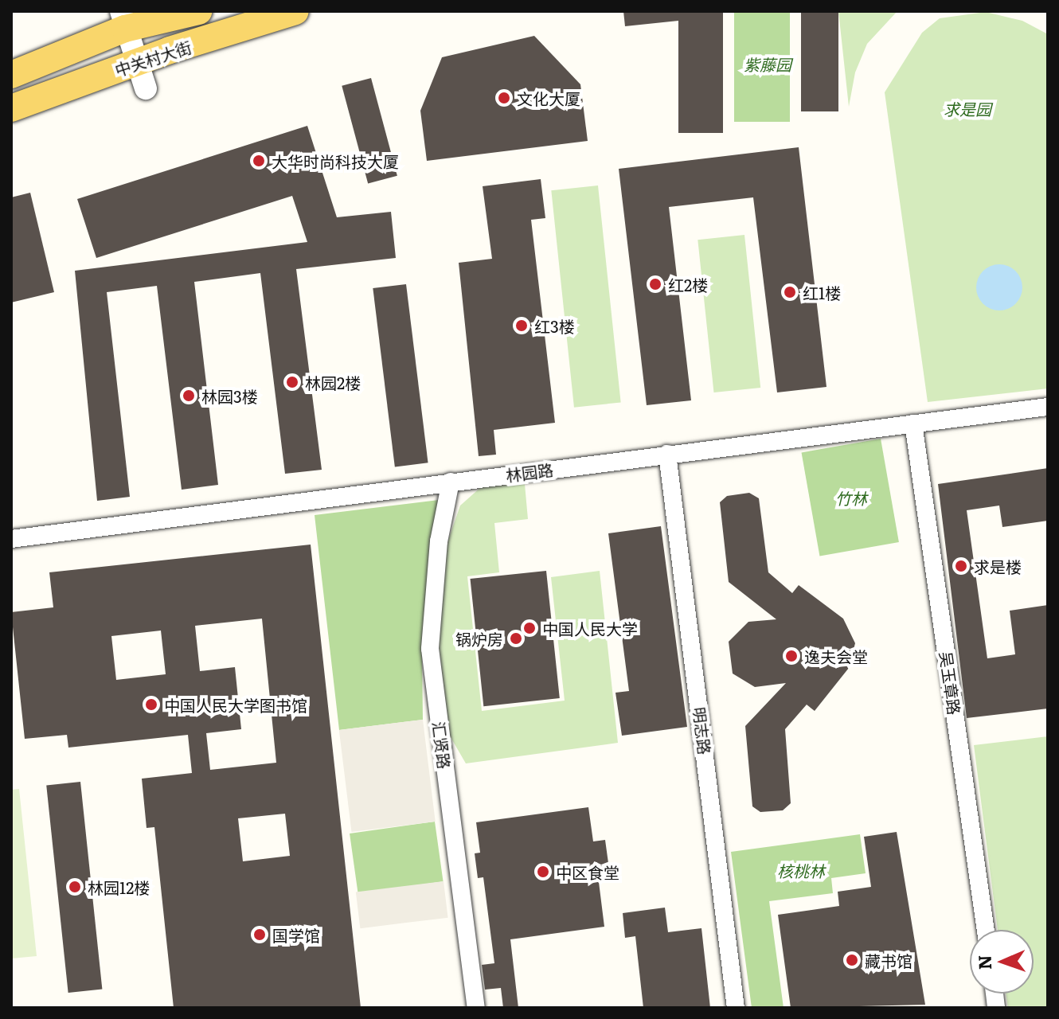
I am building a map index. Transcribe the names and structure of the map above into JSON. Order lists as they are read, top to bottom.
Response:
{
  "streets": {
    "main road": ["中关村大街"],
    "street": [
      "林园路",
      "吴玉章路",
      "明志路",
      "汇贤路"
    ]
  },
  "crossings": [
    ["林园路", "吴玉章路"],
    ["林园路", "明志路"],
    ["林园路", "汇贤路"]
  ],
  "parks": [
    "紫藤园",
    "求是园",
    "竹林",
    "核桃林"
  ],
  "places": [
    "文化大厦",
    "大华时尚科技大厦",
    "红2楼",
    "红1楼",
    "红3楼",
    "林园2楼",
    "林园3楼",
    "求是楼",
    "中国人民大学",
    "锅炉房",
    "逸夫会堂",
    "中国人民大学图书馆",
    "中区食堂",
    "林园12楼",
    "国学馆",
    "藏书馆"
  ],
  "north": "left"
}
